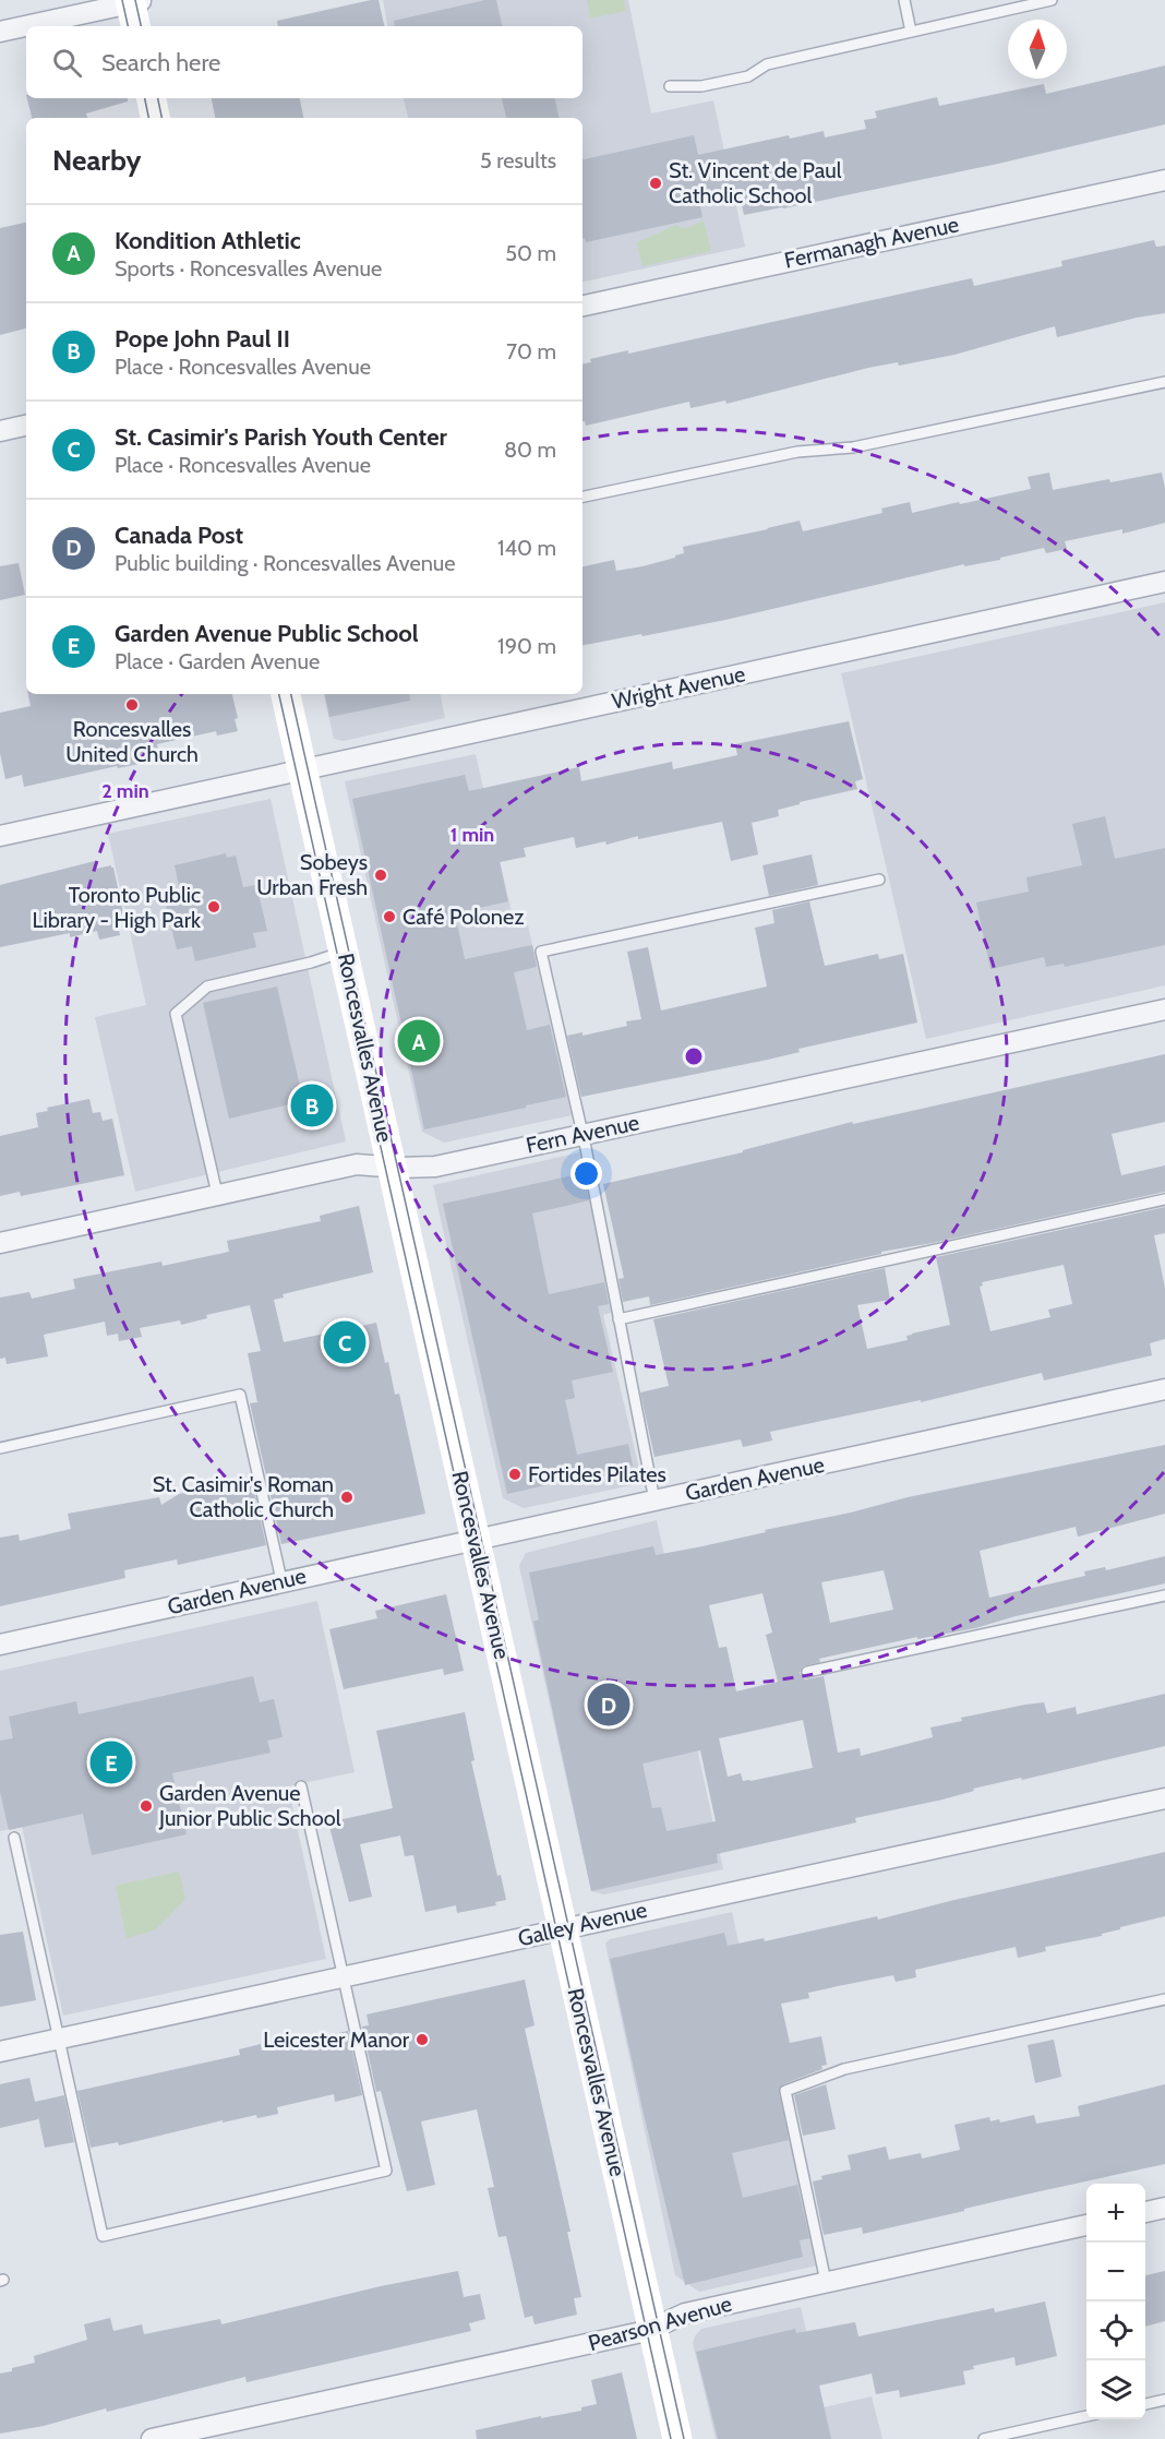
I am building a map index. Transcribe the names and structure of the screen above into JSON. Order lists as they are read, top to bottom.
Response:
{
  "streets": {
    "street": [
      "Fermanagh Avenue",
      "Wright Avenue",
      "Roncesvalles Avenue",
      "Fern Avenue",
      "Garden Avenue",
      "Galley Avenue",
      "Pearson Avenue"
    ]
  },
  "crossings": [
    ["Wright Avenue", "Roncesvalles Avenue"],
    ["Roncesvalles Avenue", "Fern Avenue"],
    ["Roncesvalles Avenue", "Garden Avenue"],
    ["Roncesvalles Avenue", "Galley Avenue"],
    ["Roncesvalles Avenue", "Pearson Avenue"]
  ],
  "places": [
    "St. Vincent de Paul Catholic School",
    "Roncesvalles United Church",
    "Sobeys Urban Fresh",
    "Toronto Public Library - High Park",
    "Café Polonez",
    "Fortides Pilates",
    "St. Casimir's Roman Catholic Church",
    "Garden Avenue Junior Public School",
    "Leicester Manor"
  ],
  "north": "top",
  "page": {
    "search": "Search here",
    "heading": ["Nearby", "5 results"],
    "list": [
      {
        "mark": "A",
        "name": "Kondition Athletic",
        "note": "Sports · Roncesvalles Avenue",
        "value": "50 m"
      },
      {
        "mark": "B",
        "name": "Pope John Paul II",
        "note": "Place · Roncesvalles Avenue",
        "value": "70 m"
      },
      {
        "mark": "C",
        "name": "St. Casimir's Parish Youth Center",
        "note": "Place · Roncesvalles Avenue",
        "value": "80 m"
      },
      {
        "mark": "D",
        "name": "Canada Post",
        "note": "Public building · Roncesvalles Avenue",
        "value": "140 m"
      },
      {
        "mark": "E",
        "name": "Garden Avenue Public School",
        "note": "Place · Garden Avenue",
        "value": "190 m"
      }
    ],
    "pins": [
      "A",
      "B",
      "C",
      "D",
      "E"
    ],
    "map_buttons": ["+", "−"]
  },
  "rings": ["2 min", "1 min"]
}
